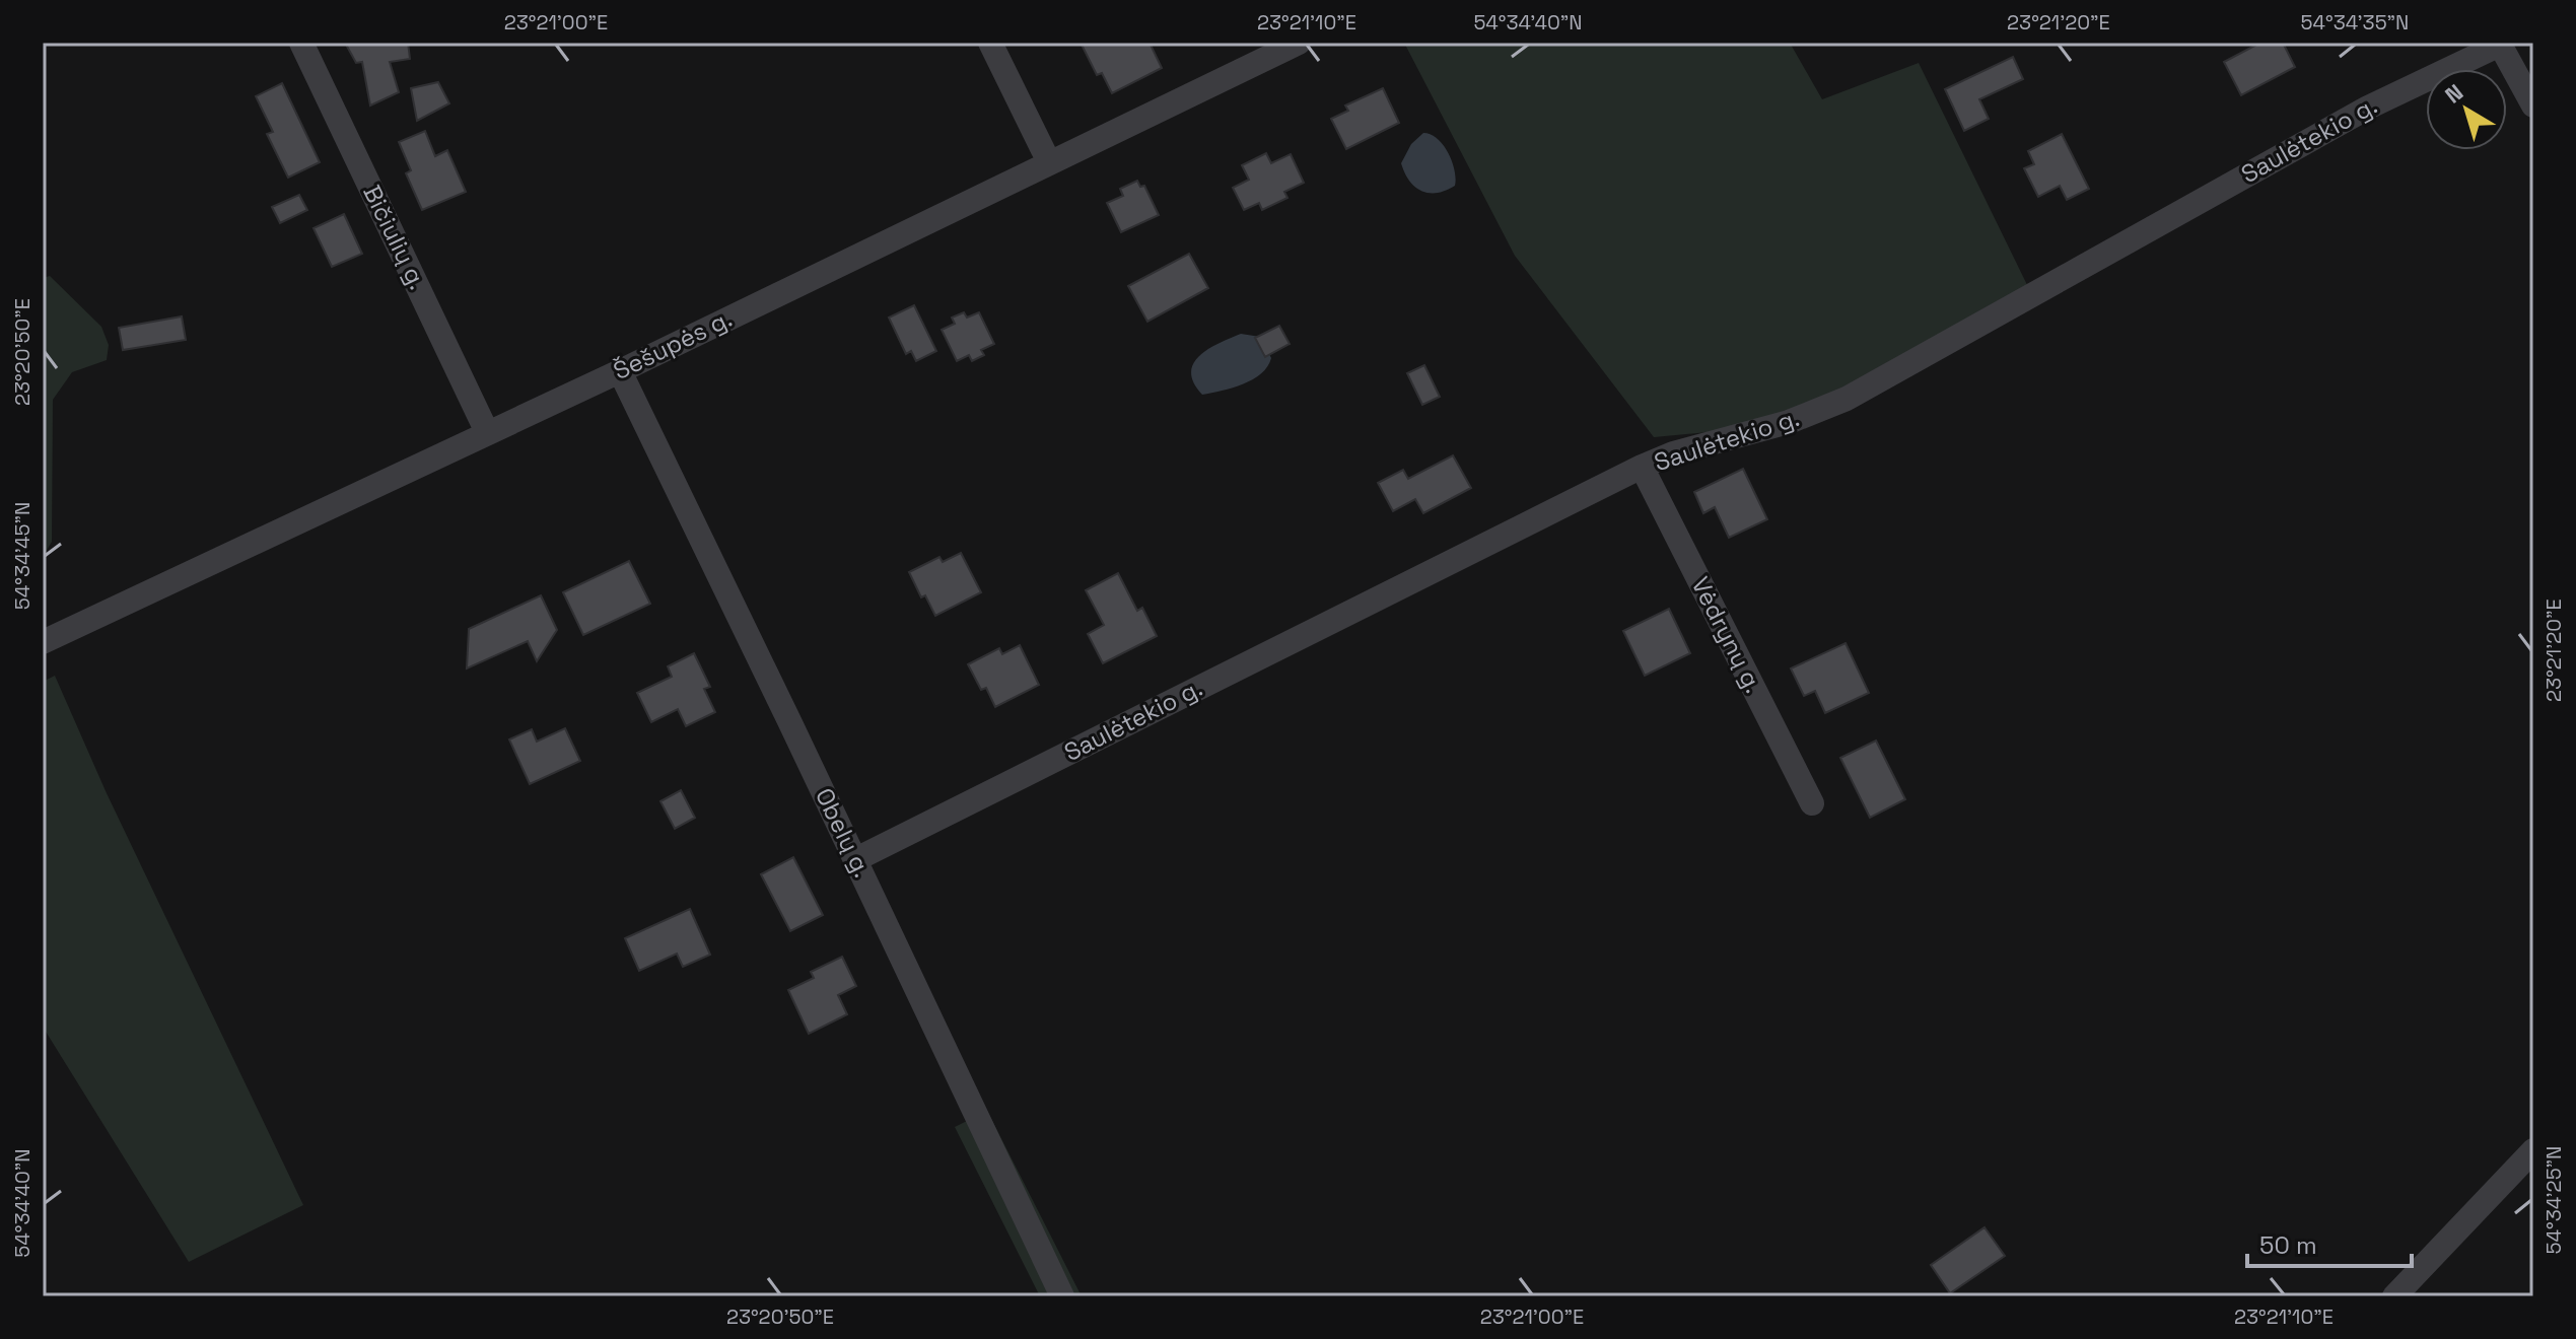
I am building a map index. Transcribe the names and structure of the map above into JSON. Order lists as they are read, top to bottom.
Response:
{
  "streets": {
    "street": [
      "Saulėtekio g.",
      "Bičiulių g.",
      "Šešupės g.",
      "Vėdrynų g.",
      "Obelų g."
    ]
  },
  "crossings": [
    ["Saulėtekio g.", "Vėdrynų g."],
    ["Saulėtekio g.", "Obelų g."],
    ["Bičiulių g.", "Šešupės g."],
    ["Šešupės g.", "Obelų g."]
  ],
  "scale_bar": "50 m",
  "north": "top left",
  "coordinates": [
    "23°21'00\"E",
    "23°21'10\"E",
    "54°34'40\"N",
    "23°21'20\"E",
    "54°34'35\"N",
    "23°20'50\"E",
    "54°34'45\"N",
    "54°34'25\"N"
  ]
}
